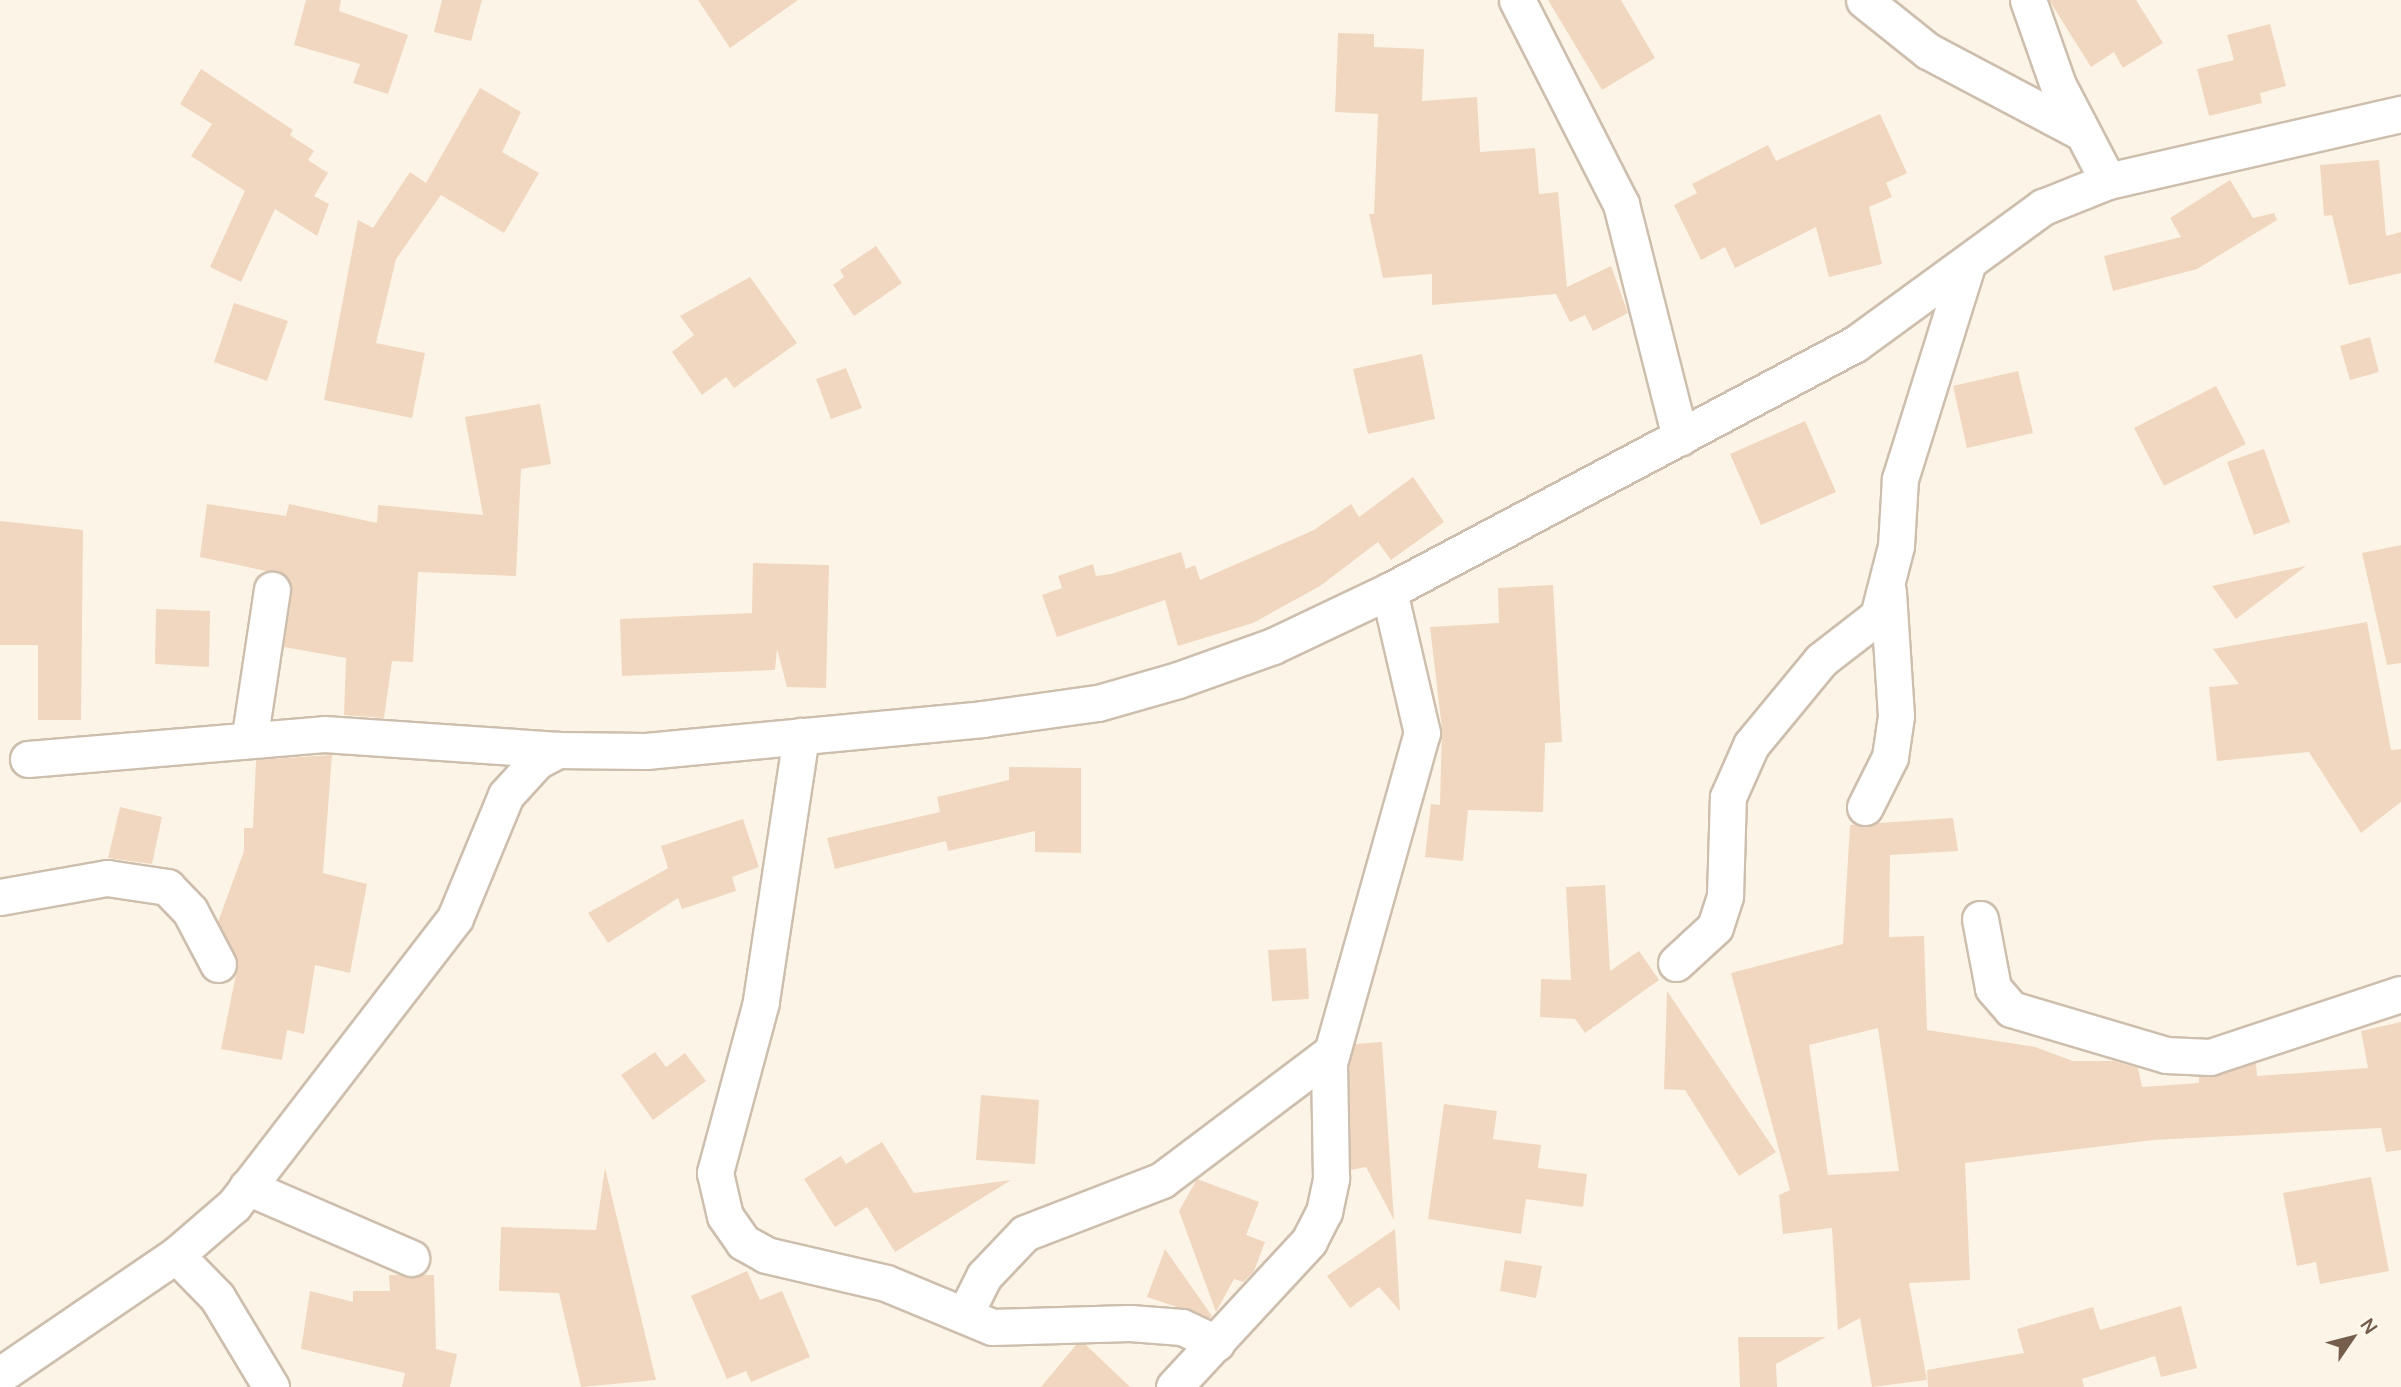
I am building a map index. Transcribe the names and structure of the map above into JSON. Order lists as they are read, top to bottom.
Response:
{
  "north": "top right"
}
